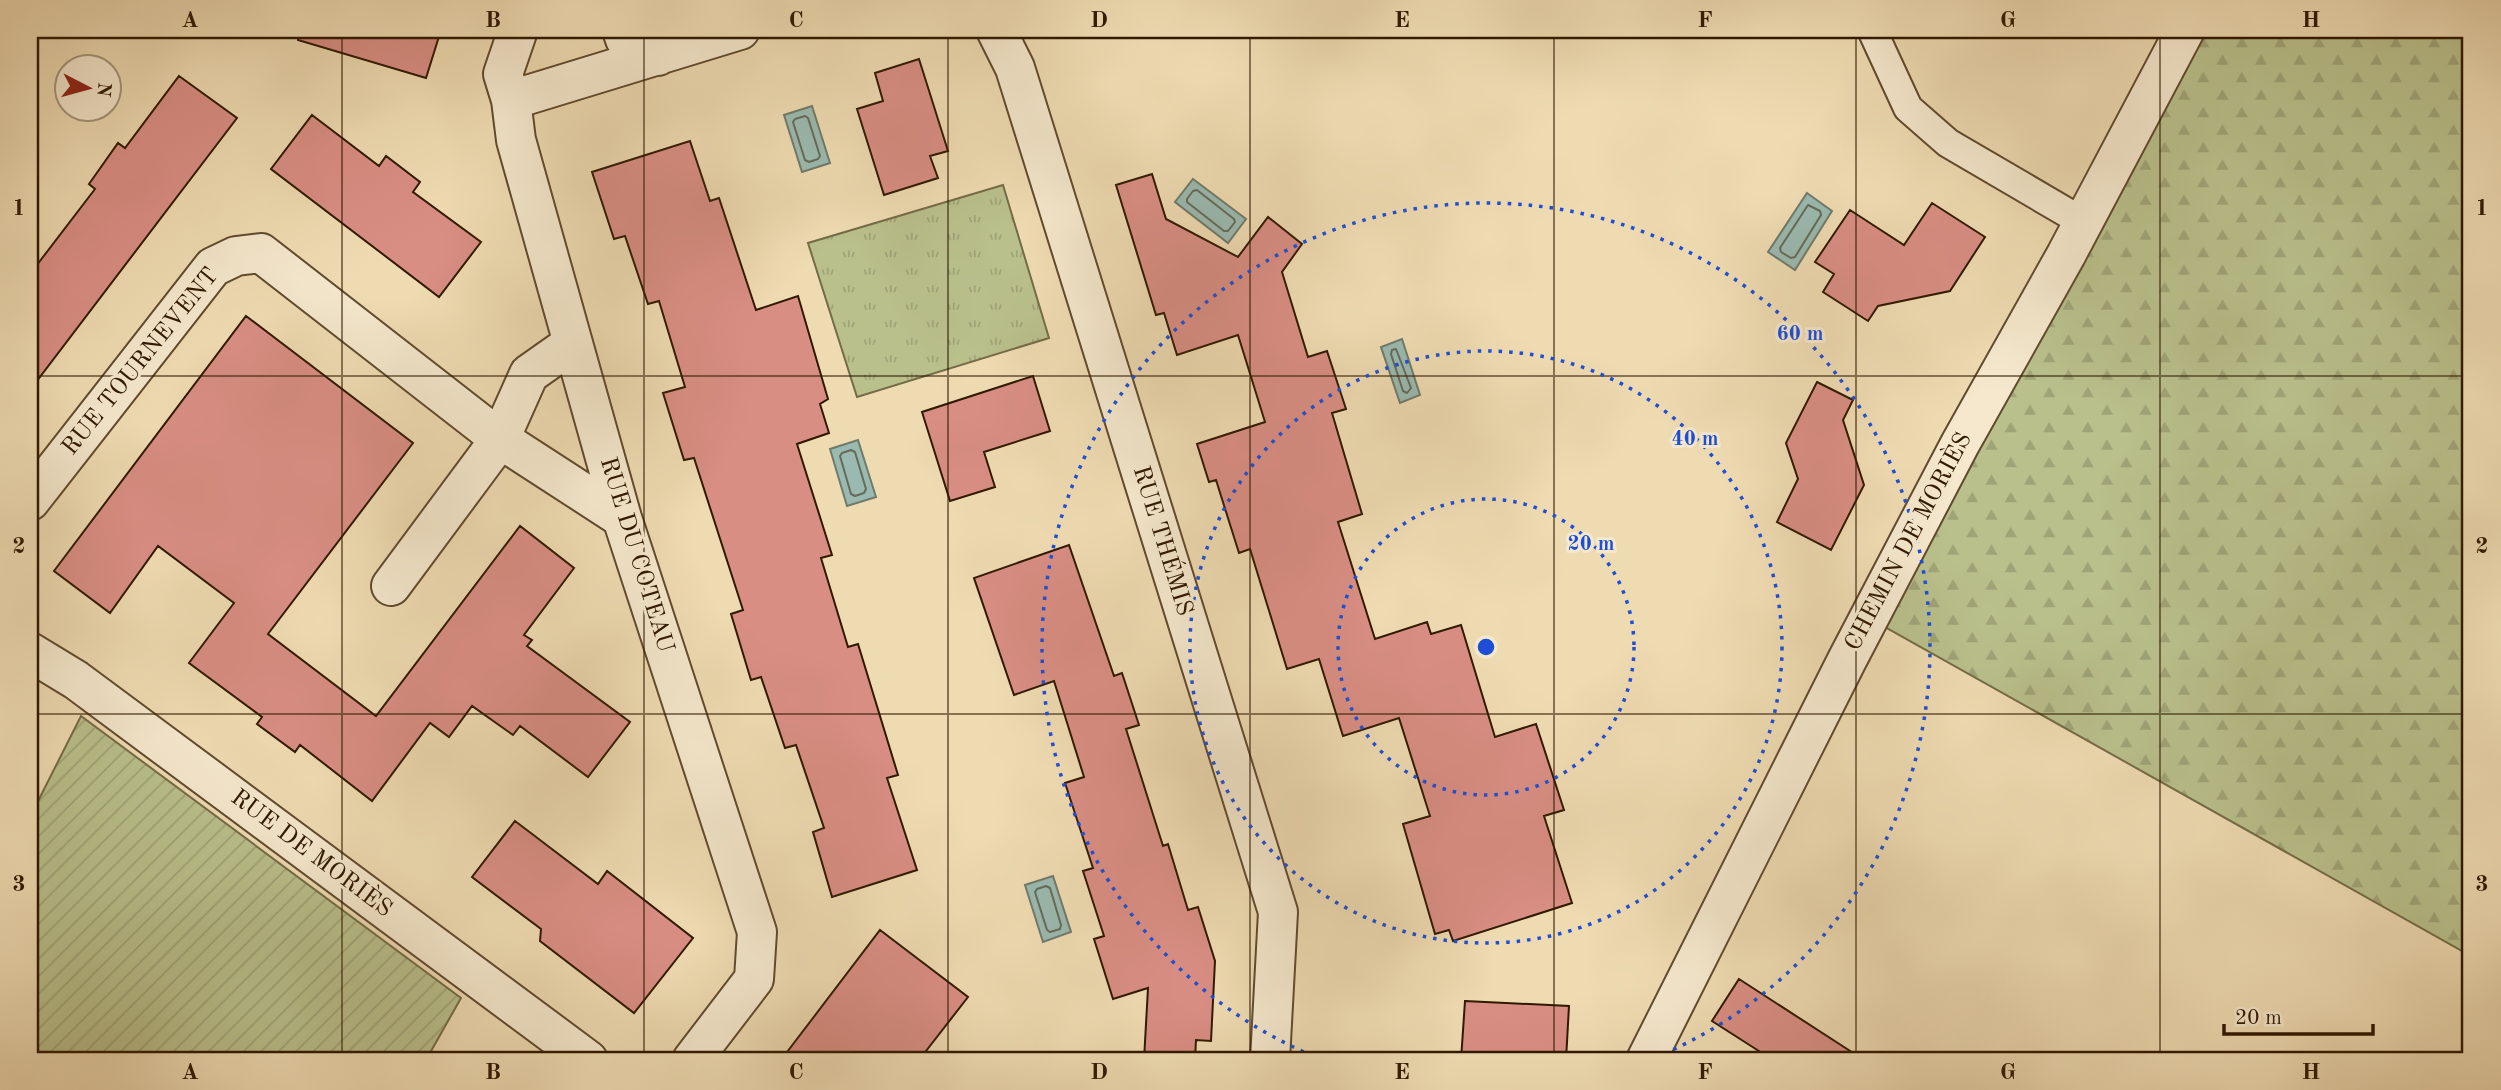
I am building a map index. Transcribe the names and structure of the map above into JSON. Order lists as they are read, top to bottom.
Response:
{
  "streets": {
    "street": [
      "RUE TOURNEVENT",
      "RUE THÉMIS",
      "CHEMIN DE MORIÈS",
      "RUE DU COTEAU",
      "RUE DE MORIÈS"
    ]
  },
  "crossings": [
    ["RUE TOURNEVENT", "RUE DU COTEAU"]
  ],
  "scale_bar": "20 m",
  "north": "right",
  "grid": {
    "columns": [
      "A",
      "B",
      "C",
      "D",
      "E",
      "F",
      "G",
      "H"
    ],
    "rows": ["1", "2", "3"]
  },
  "rings": ["60 m", "40 m", "20 m"]
}
